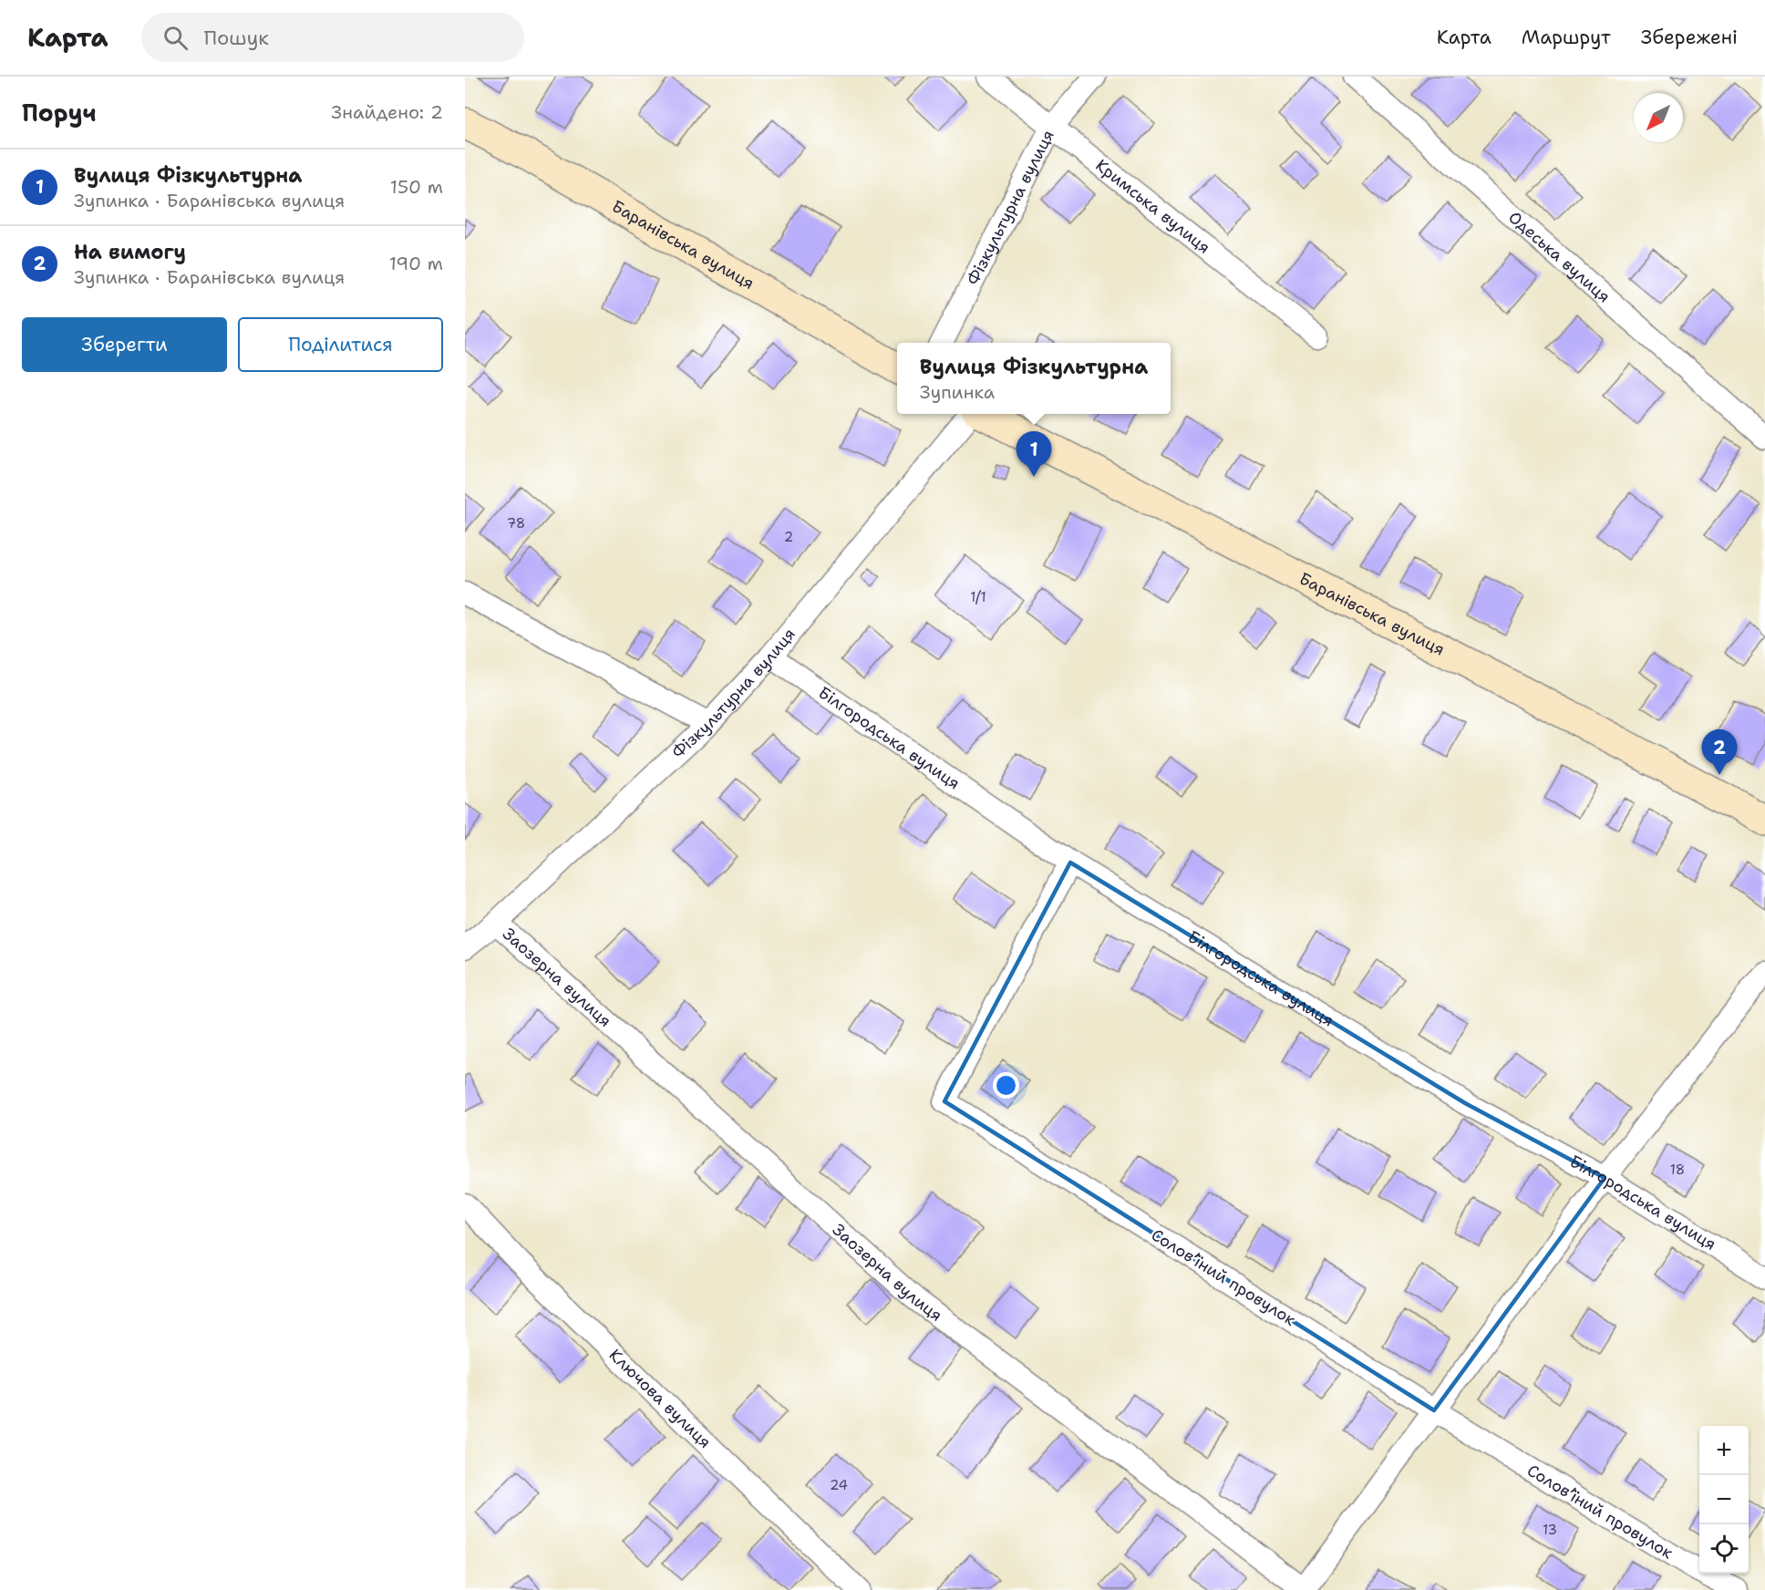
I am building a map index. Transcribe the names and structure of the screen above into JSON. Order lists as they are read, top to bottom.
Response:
{
  "streets": {
    "main road": ["Баранівська вулиця"],
    "street": [
      "Кримська вулиця",
      "Фізкультурна вулиця",
      "Одеська вулиця",
      "Білгородська вулиця",
      "Заозерна вулиця",
      "Соловʼїний провулок",
      "Ключова вулиця"
    ]
  },
  "crossings": [
    ["Кримська вулиця", "Фізкультурна вулиця"],
    ["Фізкультурна вулиця", "Білгородська вулиця"],
    ["Фізкультурна вулиця", "Заозерна вулиця"],
    ["Білгородська вулиця", "Соловʼїний провулок"]
  ],
  "house_numbers": [
    "78",
    "2",
    "1/1",
    "18",
    "24",
    "13"
  ],
  "north": "bottom left",
  "page": {
    "header": "Карта",
    "search": "Пошук",
    "nav": ["Карта", "Маршрут", "Збережені"],
    "heading": ["Поруч", "Знайдено: 2"],
    "list": [
      {
        "mark": "1",
        "name": "Вулиця Фізкультурна",
        "note": "Зупинка · Баранівська вулиця",
        "value": "150 m"
      },
      {
        "mark": "2",
        "name": "На вимогу",
        "note": "Зупинка · Баранівська вулиця",
        "value": "190 m"
      }
    ],
    "buttons": ["Зберегти", "Поділитися"],
    "popup": ["Вулиця Фізкультурна", "Зупинка"],
    "pins": ["1", "2"],
    "map_buttons": ["+", "−"]
  }
}
